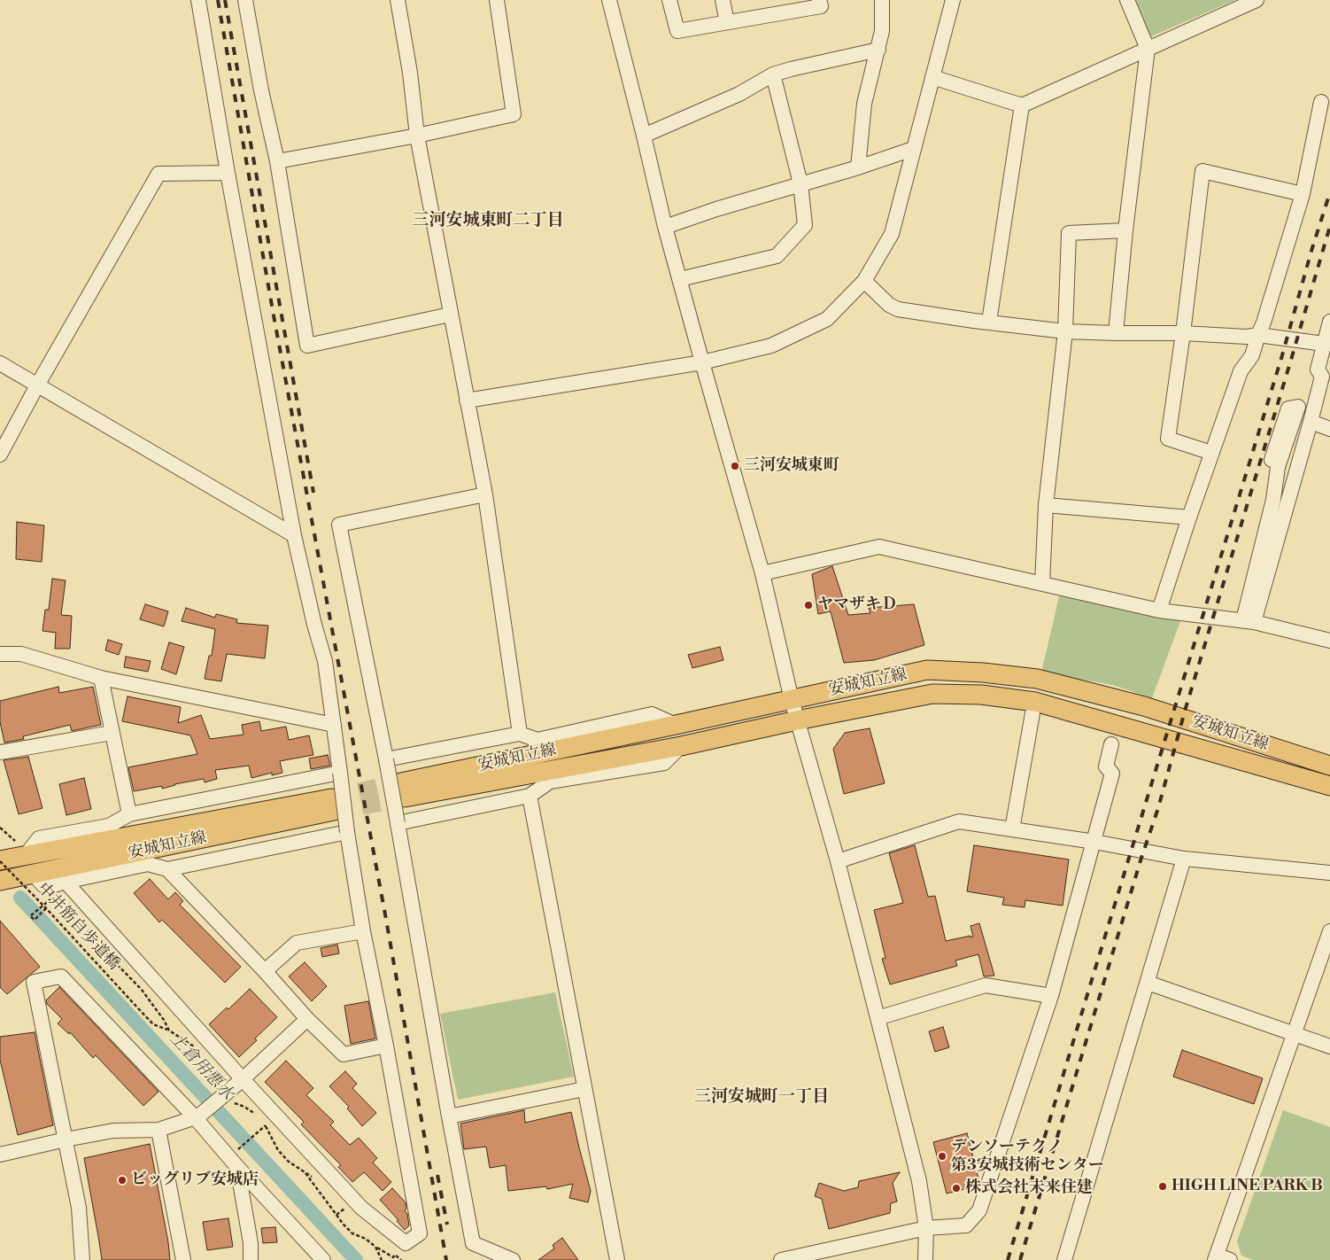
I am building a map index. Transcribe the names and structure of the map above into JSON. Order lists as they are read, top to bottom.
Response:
{
  "streets": {
    "main road": ["安城知立線"],
    "path": ["中井筋自歩道橋"]
  },
  "crossings": [
    ["安城知立線", "中井筋自歩道橋"]
  ],
  "districts": ["三河安城東町二丁目", "三河安城町一丁目"],
  "water": ["上倉用悪水"],
  "places": [
    "三河安城東町",
    "ヤマザキＤ",
    "デンソーテクノ 第3安城技術センター",
    "ビッグリブ安城店",
    "HIGH LINE PARK B",
    "株式会社未来住建"
  ]
}
